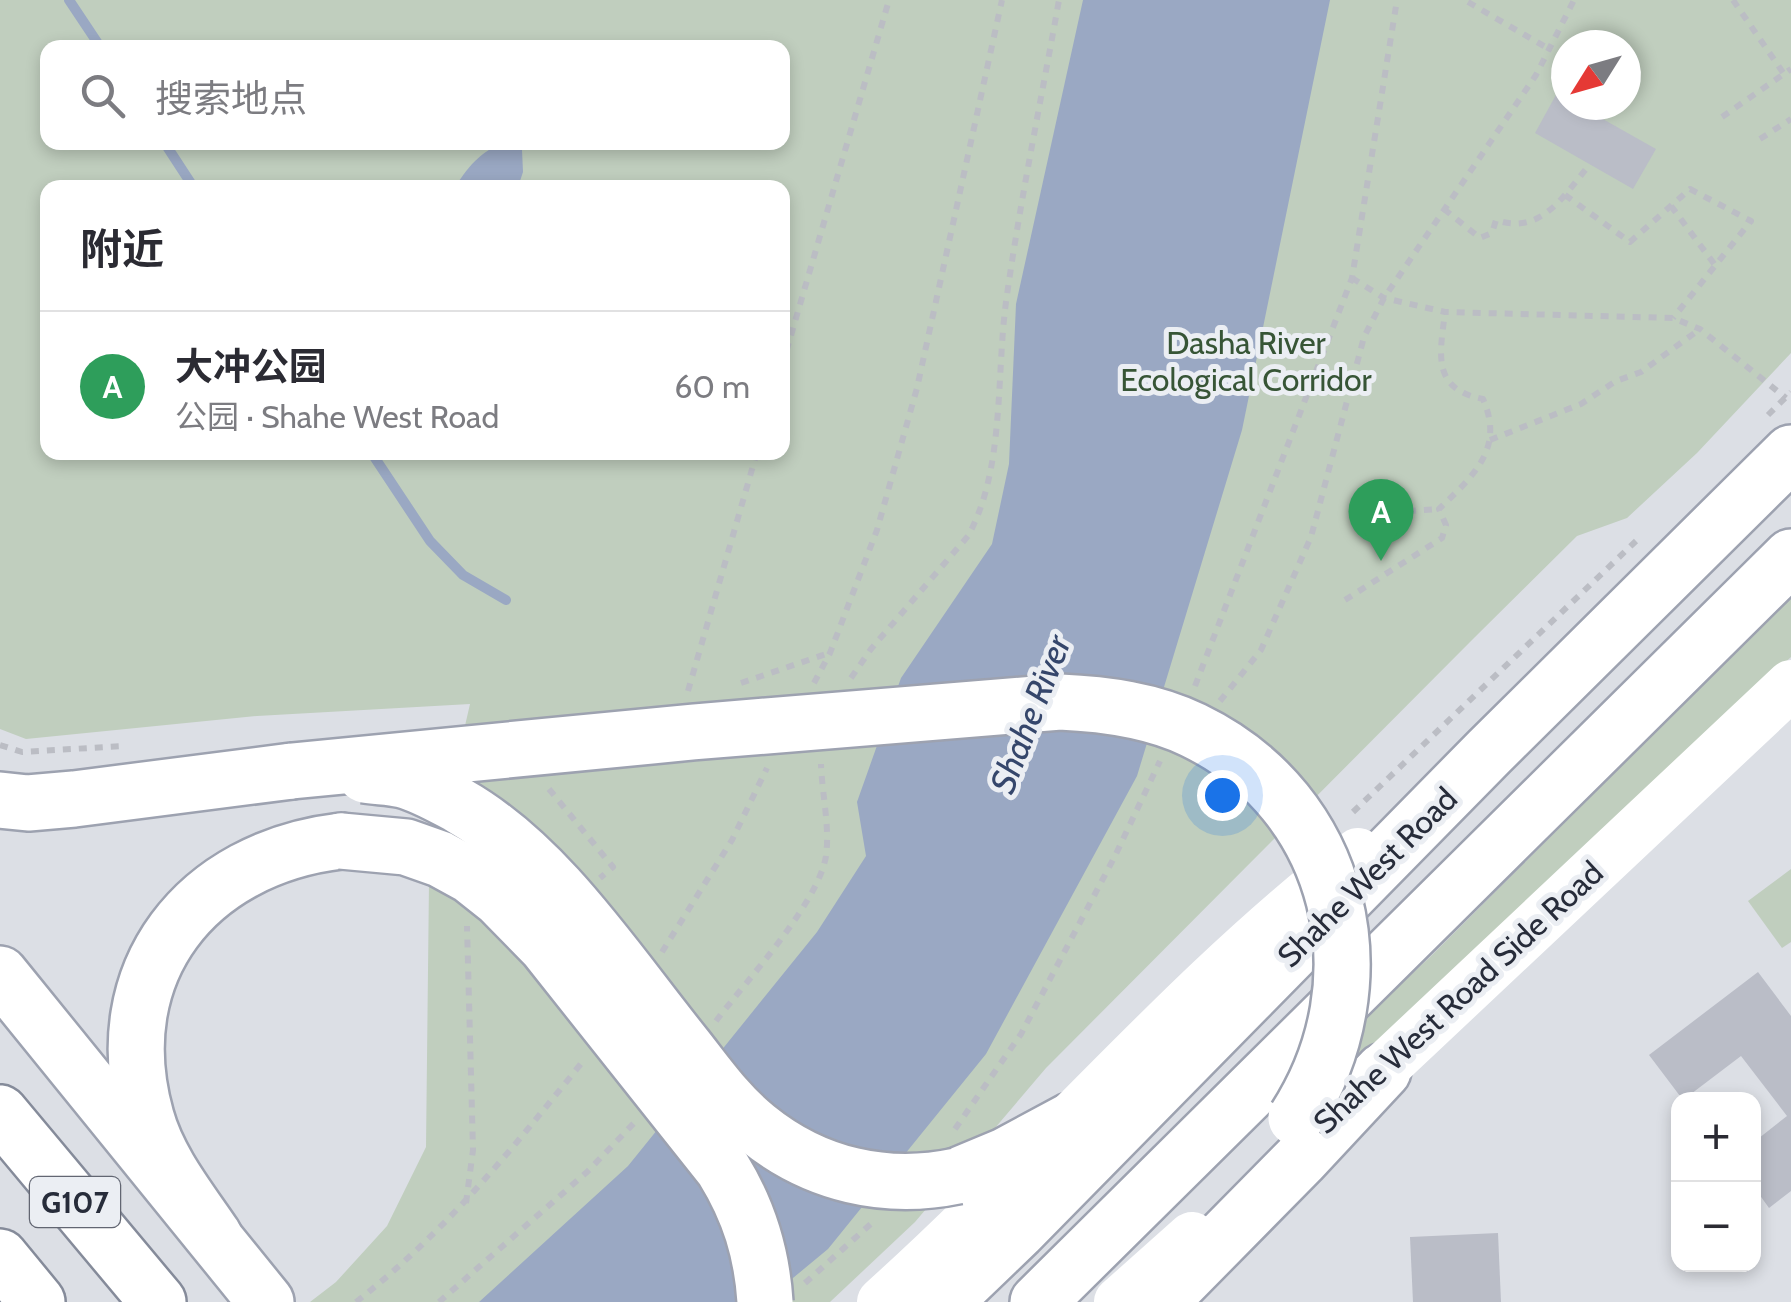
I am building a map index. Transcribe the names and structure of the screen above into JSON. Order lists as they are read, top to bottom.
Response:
{
  "streets": {
    "main road": ["Shahe West Road", "Shahe West Road Side Road", "G107"]
  },
  "water": ["Shahe River"],
  "parks": ["Dasha River Ecological Corridor"],
  "north": "bottom left",
  "page": {
    "search": "搜索地点",
    "heading": "附近",
    "list": [
      {
        "mark": "A",
        "name": "大冲公园",
        "note": "公园 · Shahe West Road",
        "value": "60 m"
      }
    ],
    "pins": "A",
    "map_buttons": ["+", "−"]
  }
}
